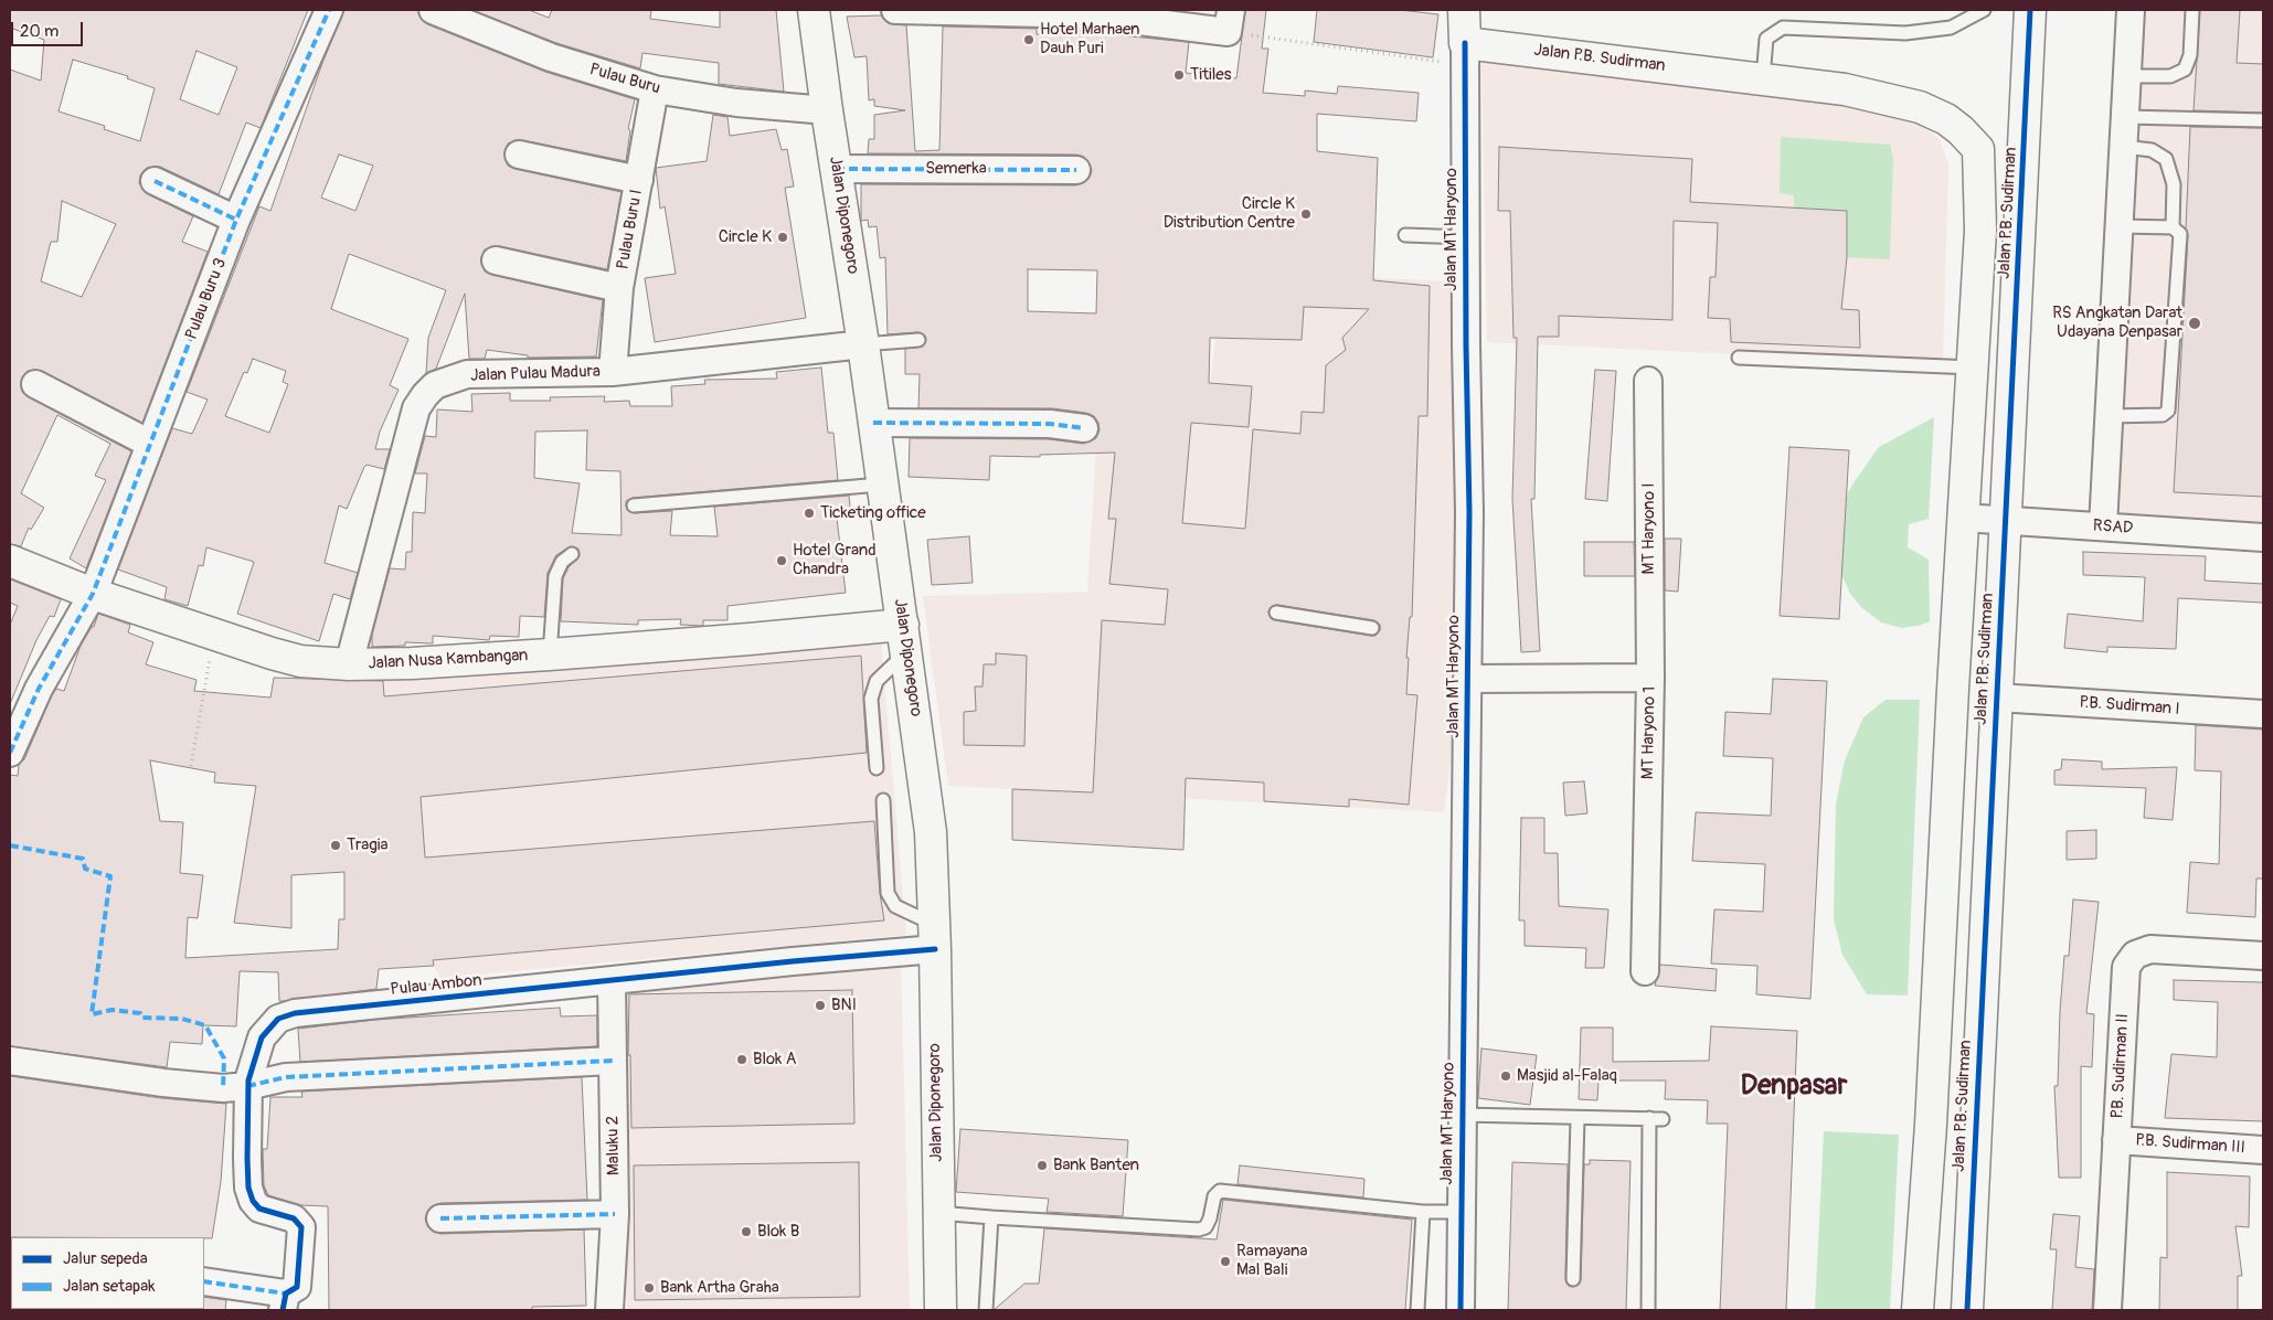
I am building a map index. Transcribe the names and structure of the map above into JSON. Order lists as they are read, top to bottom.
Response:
{
  "streets": {
    "main road": ["Jalan P.B. Sudirman", "Jalan Diponegoro", "Jalan Nusa Kambangan"],
    "street": [
      "Pulau Buru",
      "Semerka",
      "Pulau Buru I",
      "Jalan MT Haryono",
      "Pulau Buru 3",
      "Jalan Pulau Madura",
      "RSAD",
      "MT Haryono I",
      "P.B. Sudirman I",
      "MT Haryono 1",
      "Pulau Ambon",
      "P.B. Sudirman II",
      "P.B. Sudirman III",
      "Maluku 2"
    ]
  },
  "crossings": [
    ["Jalan P.B. Sudirman", "Jalan MT Haryono"],
    ["Jalan P.B. Sudirman", "RSAD"],
    ["Jalan P.B. Sudirman", "P.B. Sudirman I"],
    ["Pulau Buru", "Jalan Diponegoro"],
    ["Pulau Buru", "Pulau Buru I"],
    ["Semerka", "Jalan Diponegoro"],
    ["Jalan Diponegoro", "Jalan Pulau Madura"],
    ["Jalan Diponegoro", "Jalan Nusa Kambangan"],
    ["Jalan Diponegoro", "Pulau Ambon"],
    ["Pulau Buru I", "Jalan Pulau Madura"],
    ["Jalan MT Haryono", "MT Haryono 1"],
    ["Pulau Buru 3", "Jalan Nusa Kambangan"],
    ["Jalan Pulau Madura", "Jalan Nusa Kambangan"],
    ["MT Haryono I", "MT Haryono 1"],
    ["Pulau Ambon", "Maluku 2"],
    ["P.B. Sudirman II", "P.B. Sudirman III"]
  ],
  "districts": ["Denpasar"],
  "places": [
    "Hotel Marhaen Dauh Puri",
    "Titiles",
    "Circle K Distribution Centre",
    "Circle K",
    "RS Angkatan Darat Udayana Denpasar",
    "Ticketing office",
    "Hotel Grand Chandra",
    "Tragia",
    "BNI",
    "Blok A",
    "Masjid al-Falaq",
    "Bank Banten",
    "Blok B",
    "Ramayana Mal Bali",
    "Bank Artha Graha"
  ],
  "legend": ["Jalur sepeda", "Jalan setapak"],
  "scale_bar": "20 m"
}
